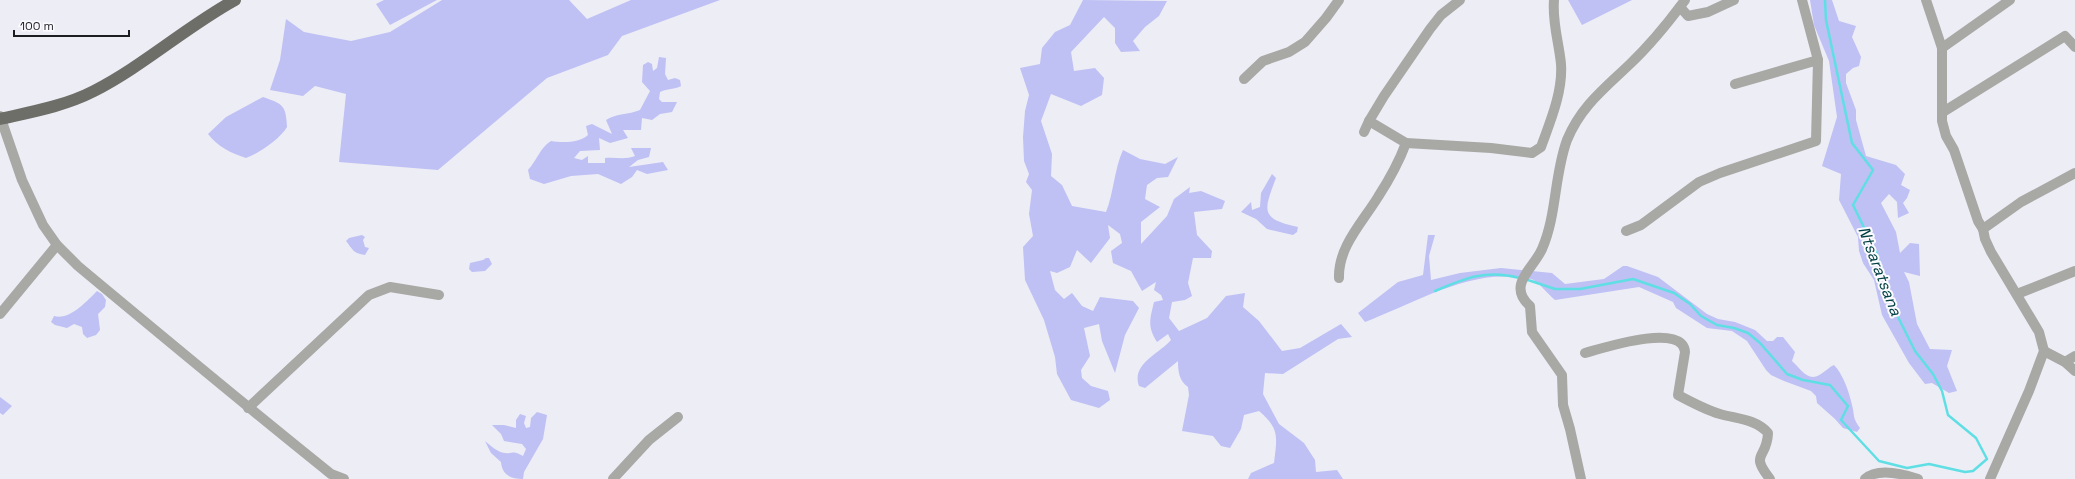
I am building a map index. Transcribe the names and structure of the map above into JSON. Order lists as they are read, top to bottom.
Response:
{
  "water": ["Ntsaratsana"],
  "scale_bar": "100 m"
}
